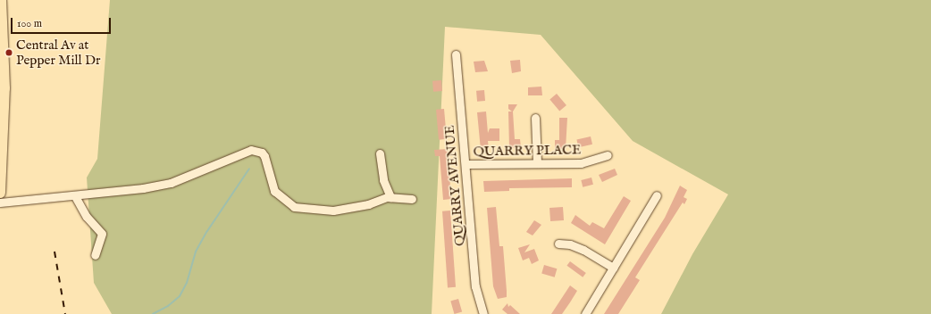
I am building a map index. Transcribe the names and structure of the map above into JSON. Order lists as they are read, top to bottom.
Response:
{
  "streets": {
    "street": ["QUARRY PLACE", "QUARRY AVENUE"]
  },
  "crossings": [
    ["QUARRY PLACE", "QUARRY AVENUE"]
  ],
  "places": ["Central Av at Pepper Mill Dr"],
  "scale_bar": "100 m"
}
